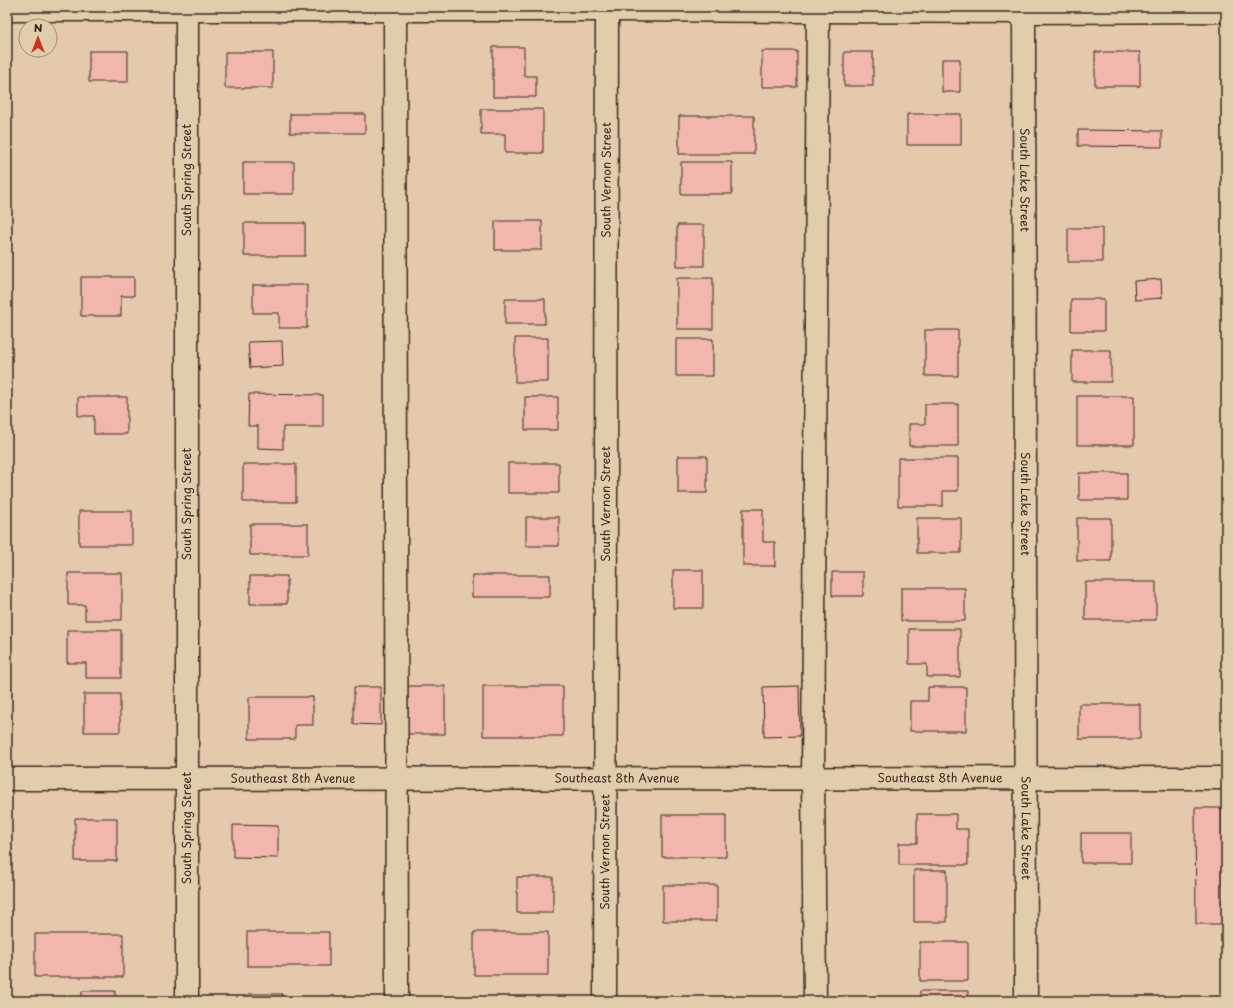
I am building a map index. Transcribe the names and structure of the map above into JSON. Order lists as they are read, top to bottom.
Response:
{
  "streets": {
    "street": [
      "South Spring Street",
      "South Vernon Street",
      "South Lake Street",
      "Southeast 8th Avenue"
    ]
  },
  "crossings": [
    ["South Spring Street", "Southeast 8th Avenue"],
    ["South Vernon Street", "Southeast 8th Avenue"],
    ["South Lake Street", "Southeast 8th Avenue"]
  ],
  "north": "top"
}
